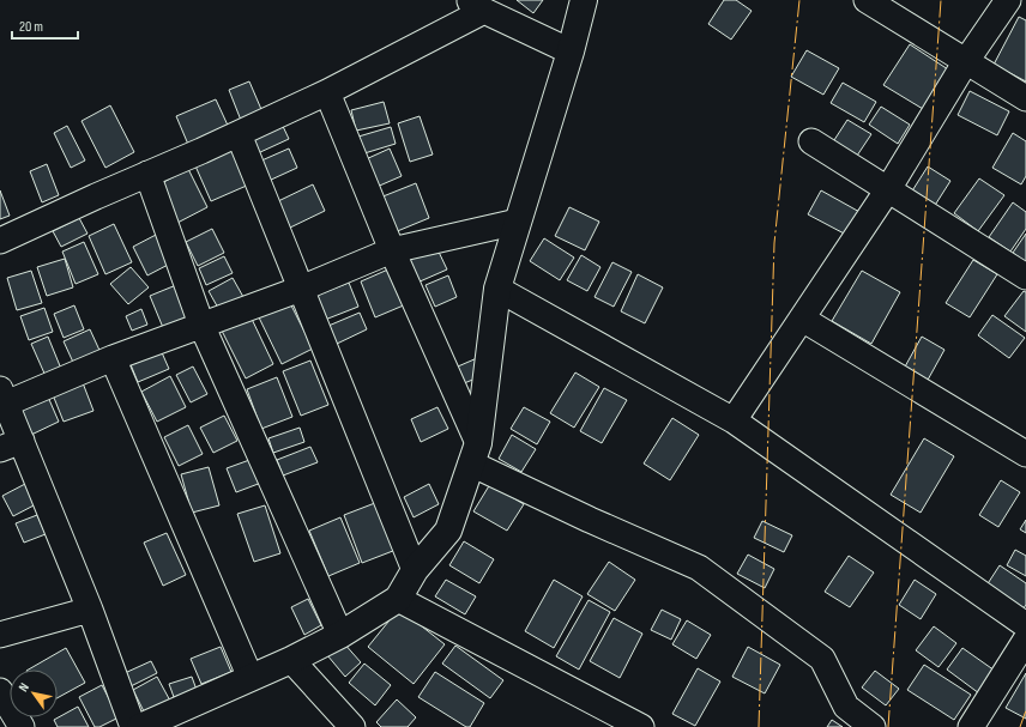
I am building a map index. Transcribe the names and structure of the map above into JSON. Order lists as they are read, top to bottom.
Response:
{
  "scale_bar": "20 m",
  "north": "top left"
}
